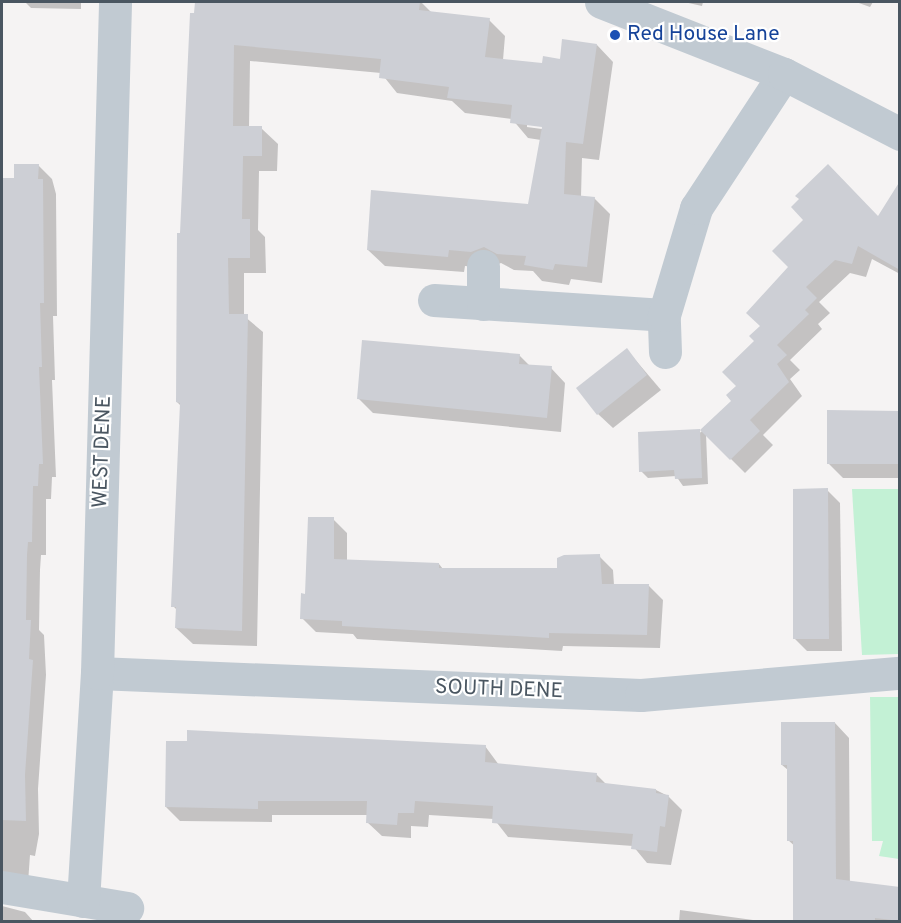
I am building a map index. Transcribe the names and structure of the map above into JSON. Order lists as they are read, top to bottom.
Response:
{
  "streets": {
    "street": ["WEST DENE", "SOUTH DENE"]
  },
  "crossings": [
    ["WEST DENE", "SOUTH DENE"]
  ],
  "places": ["Red House Lane"]
}
